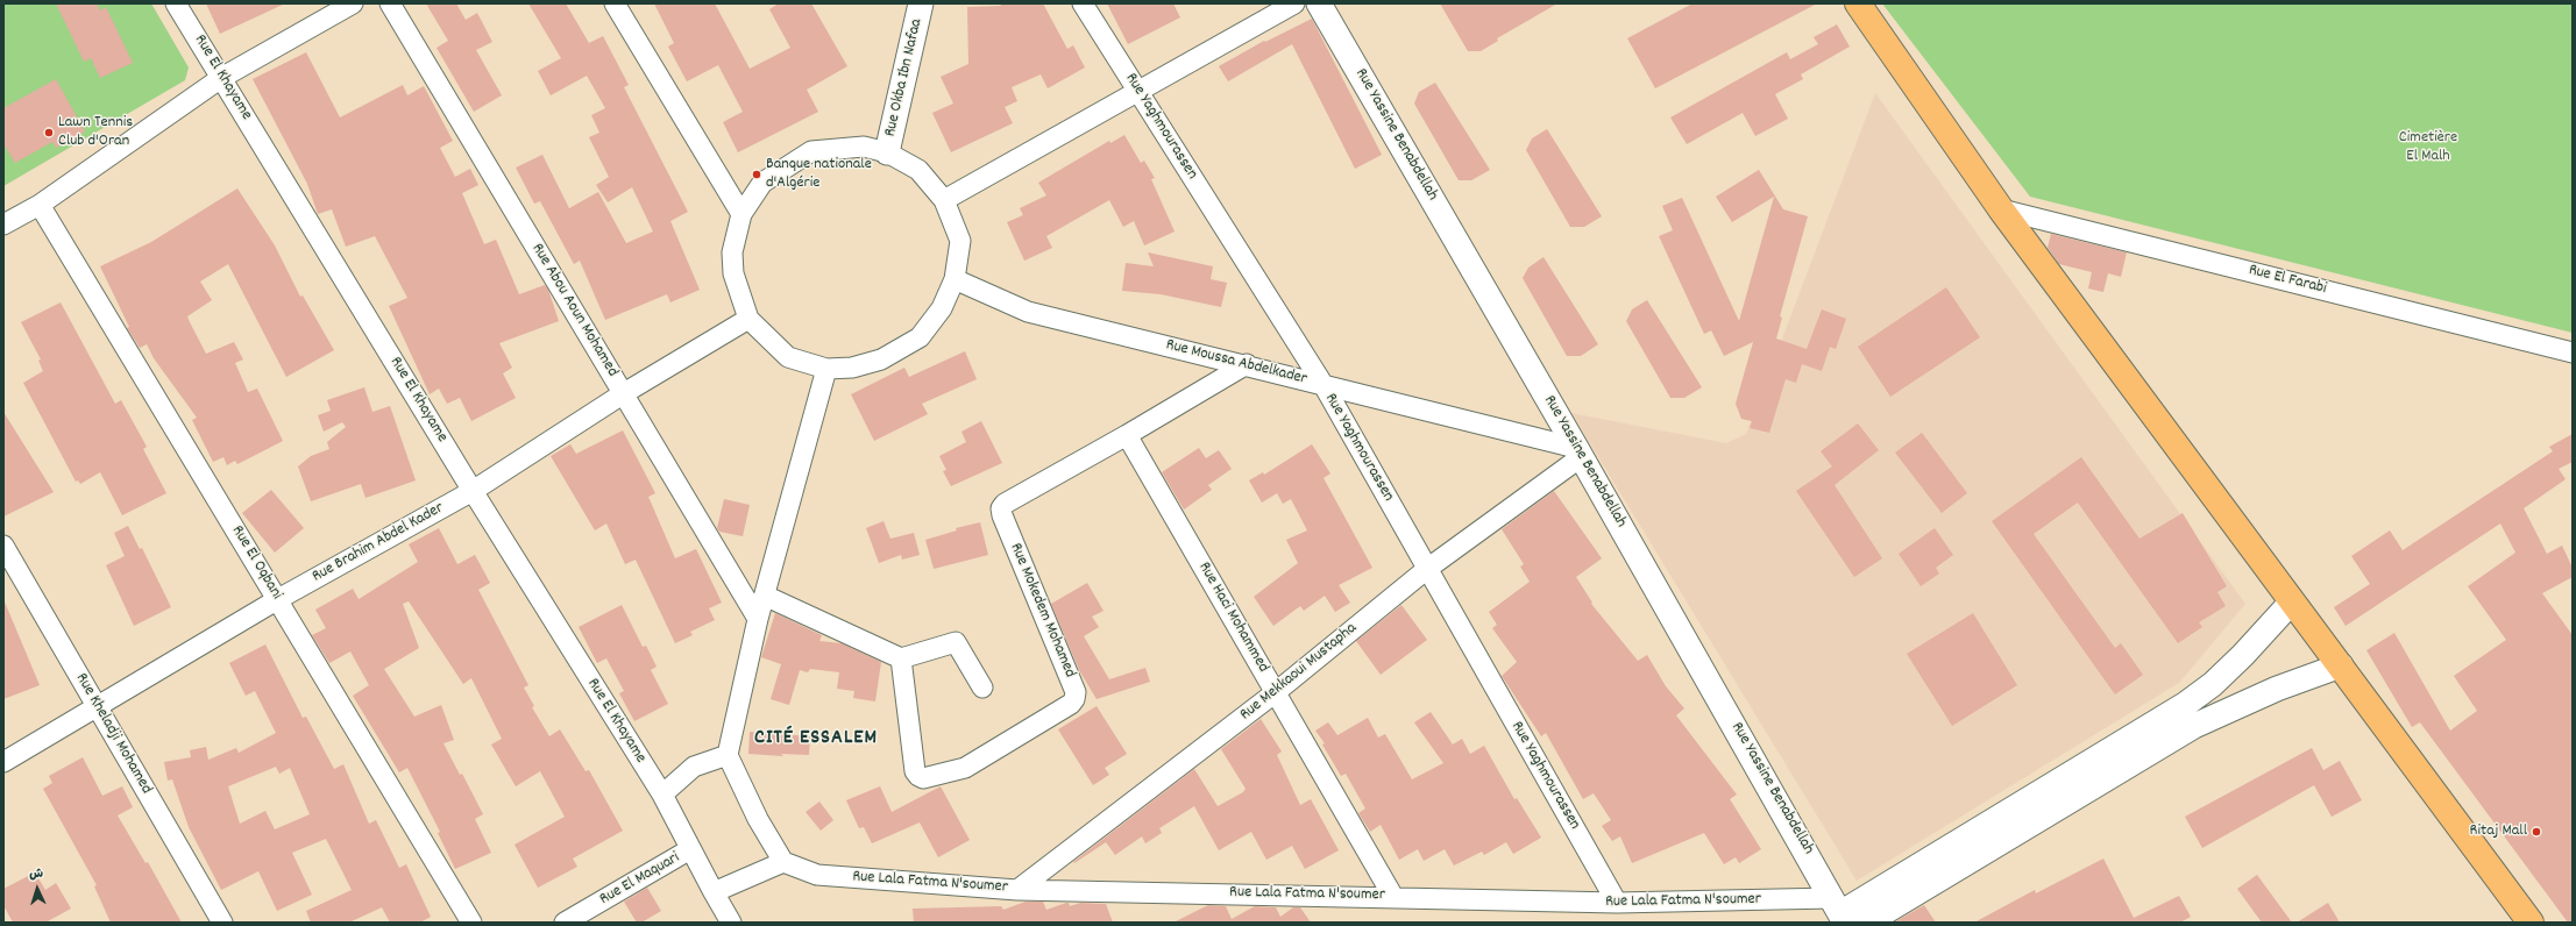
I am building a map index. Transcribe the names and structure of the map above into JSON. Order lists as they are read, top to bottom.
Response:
{
  "streets": {
    "street": [
      "Rue El Khayame",
      "Rue Okba Ibn Nafaa",
      "Rue Yaghmourassen",
      "Rue Yassine Benabdellah",
      "Rue El Farabi",
      "Rue Abou Aoun Mohamed",
      "Rue Moussa Abdelkader",
      "Rue Brahim Abdel Kader",
      "Rue El Oqbani",
      "Rue Mokedem Mohamed",
      "Rue Haci Mohammed",
      "Rue Mekkaoui Mustapha",
      "Rue Kheladji Mohamed",
      "Rue El Maquari",
      "Rue Lala Fatma N'soumer"
    ]
  },
  "crossings": [
    ["Rue El Khayame", "Rue Brahim Abdel Kader"],
    ["Rue El Khayame", "Rue El Maquari"],
    ["Rue Yaghmourassen", "Rue Moussa Abdelkader"],
    ["Rue Yaghmourassen", "Rue Mekkaoui Mustapha"],
    ["Rue Yaghmourassen", "Rue Lala Fatma N'soumer"],
    ["Rue Yassine Benabdellah", "Rue Moussa Abdelkader"],
    ["Rue Yassine Benabdellah", "Rue Mekkaoui Mustapha"],
    ["Rue Yassine Benabdellah", "Rue Lala Fatma N'soumer"],
    ["Rue Abou Aoun Mohamed", "Rue Brahim Abdel Kader"],
    ["Rue Moussa Abdelkader", "Rue Mokedem Mohamed"],
    ["Rue Moussa Abdelkader", "Rue Mekkaoui Mustapha"],
    ["Rue Brahim Abdel Kader", "Rue El Oqbani"],
    ["Rue Brahim Abdel Kader", "Rue Kheladji Mohamed"],
    ["Rue Mokedem Mohamed", "Rue Haci Mohammed"],
    ["Rue Haci Mohammed", "Rue Mekkaoui Mustapha"],
    ["Rue Haci Mohammed", "Rue Lala Fatma N'soumer"],
    ["Rue Mekkaoui Mustapha", "Rue Lala Fatma N'soumer"]
  ],
  "districts": ["CITÉ ESSALEM"],
  "parks": ["Cimetière El Malh"],
  "places": ["Lawn Tennis Club d'Oran", "Banque nationale d'Algérie", "Ritaj Mall"],
  "north": "top"
}
